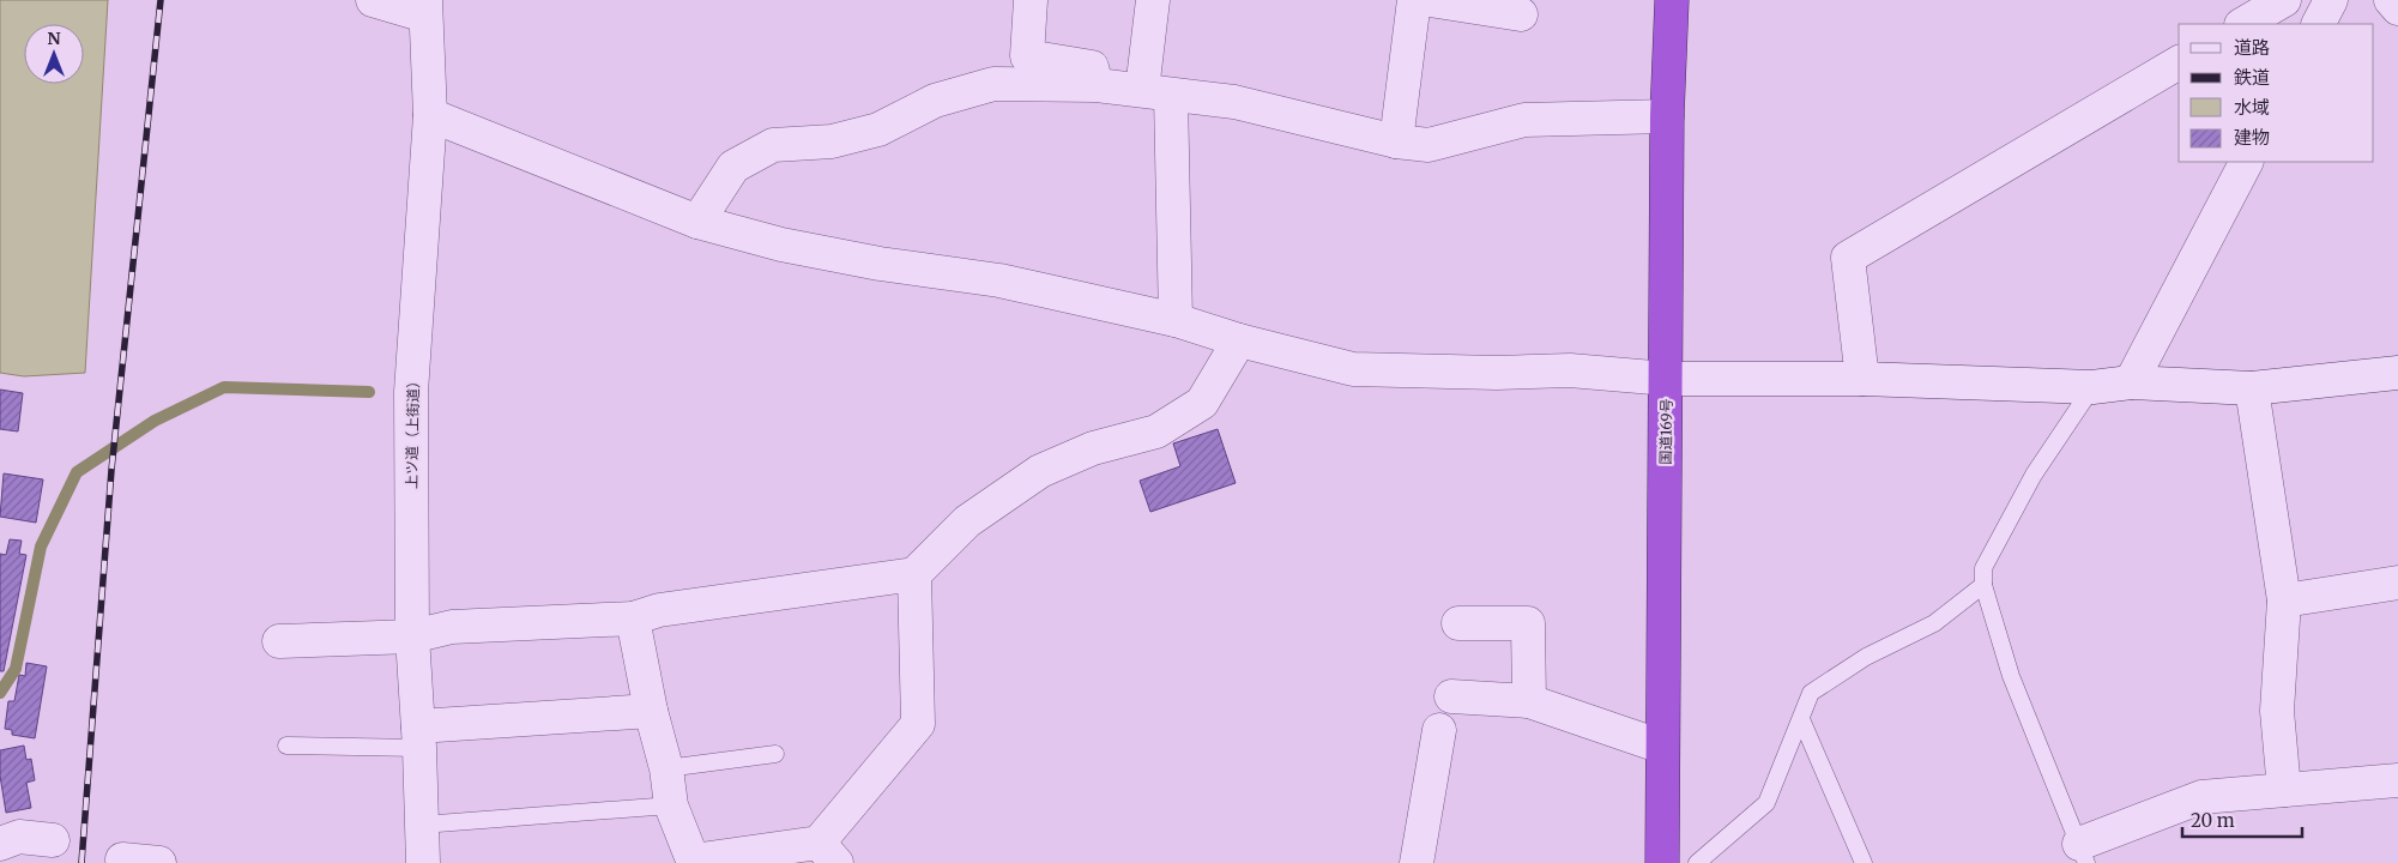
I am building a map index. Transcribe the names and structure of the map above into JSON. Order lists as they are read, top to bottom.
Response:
{
  "streets": {
    "highway": ["国道169号"],
    "street": ["上ツ道（上街道）"]
  },
  "legend": [
    "道路",
    "鉄道",
    "水域",
    "建物"
  ],
  "scale_bar": "20 m",
  "north": "top"
}
